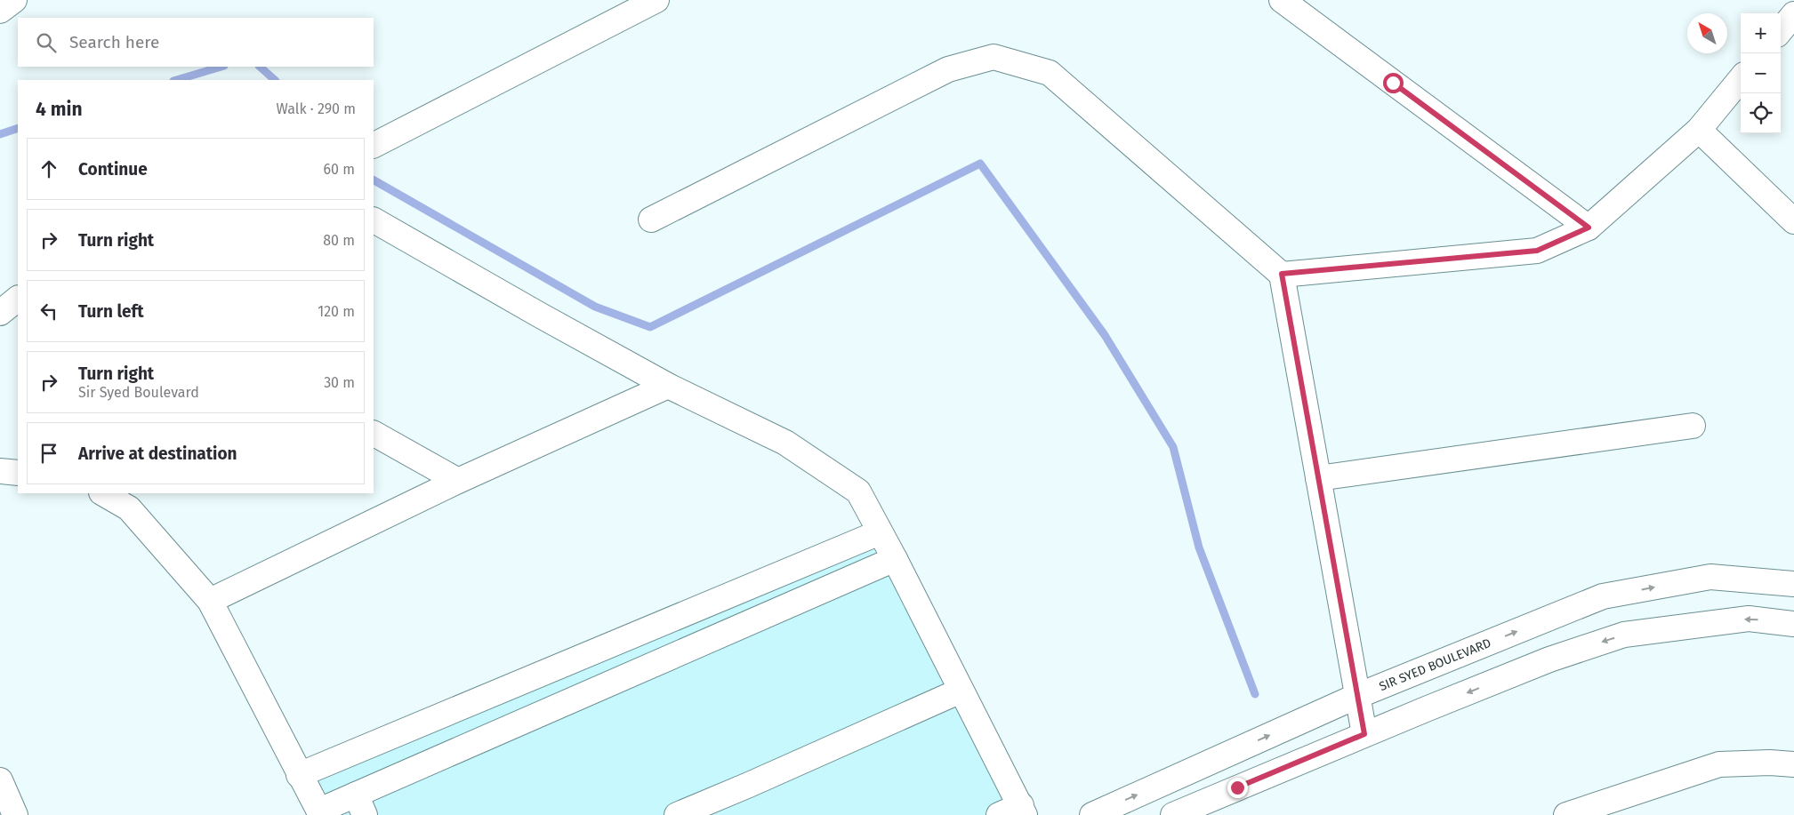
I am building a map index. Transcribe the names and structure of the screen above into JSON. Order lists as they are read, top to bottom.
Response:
{
  "streets": {
    "street": ["SIR SYED BOULEVARD"]
  },
  "north": "top left",
  "page": {
    "map_buttons": ["+", "−"],
    "search": "Search here",
    "heading": ["4 min", "Walk · 290 m"],
    "list": [
      ["Continue", "60 m"],
      ["Turn right", "80 m"],
      ["Turn left", "120 m"],
      ["Turn right", "Sir Syed Boulevard", "30 m"],
      "Arrive at destination"
    ]
  }
}
